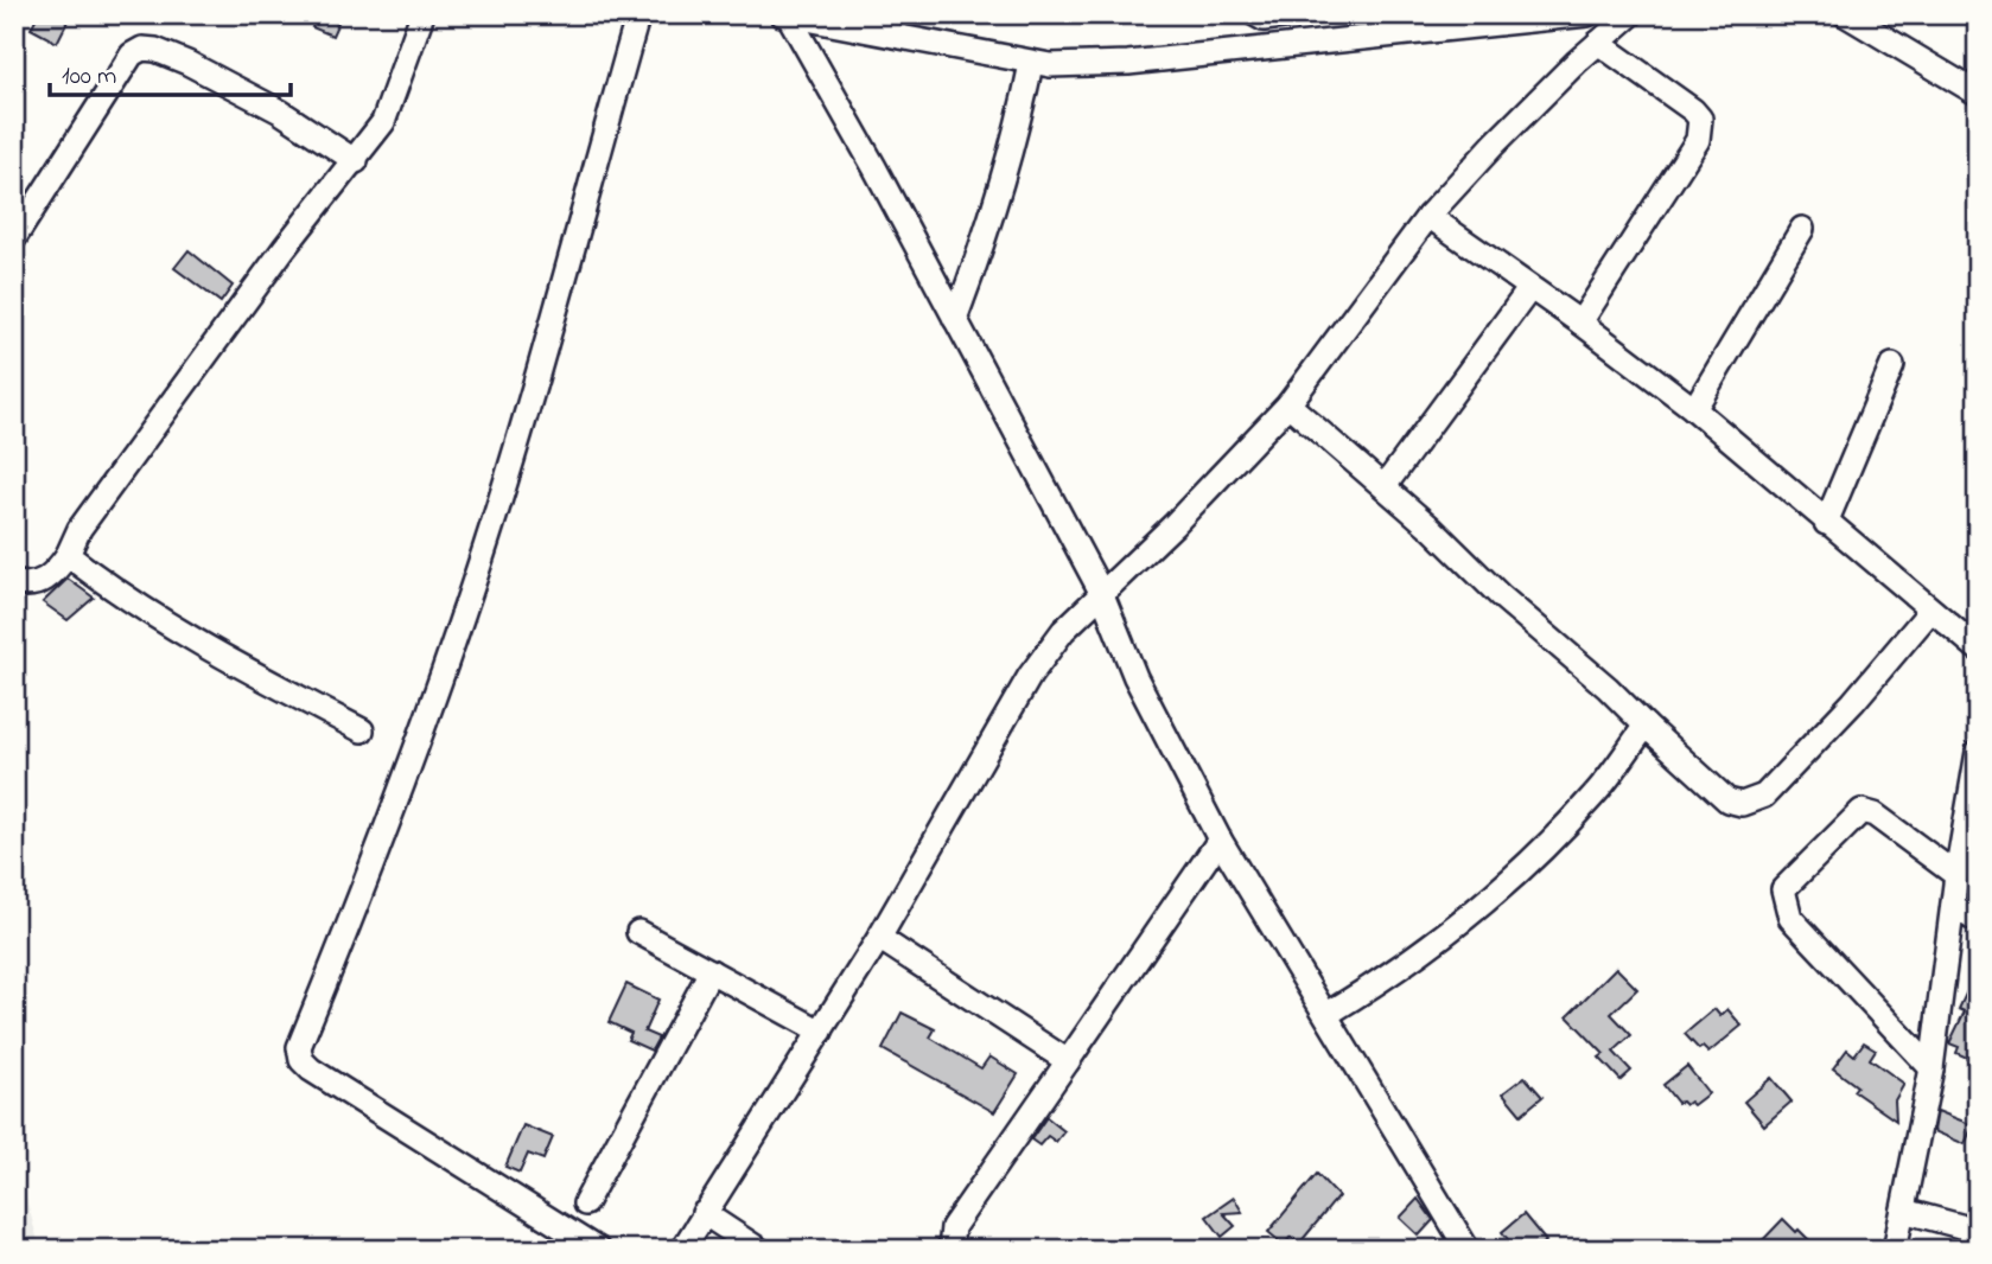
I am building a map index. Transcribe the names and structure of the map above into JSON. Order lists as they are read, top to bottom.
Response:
{
  "scale_bar": "100 m"
}
